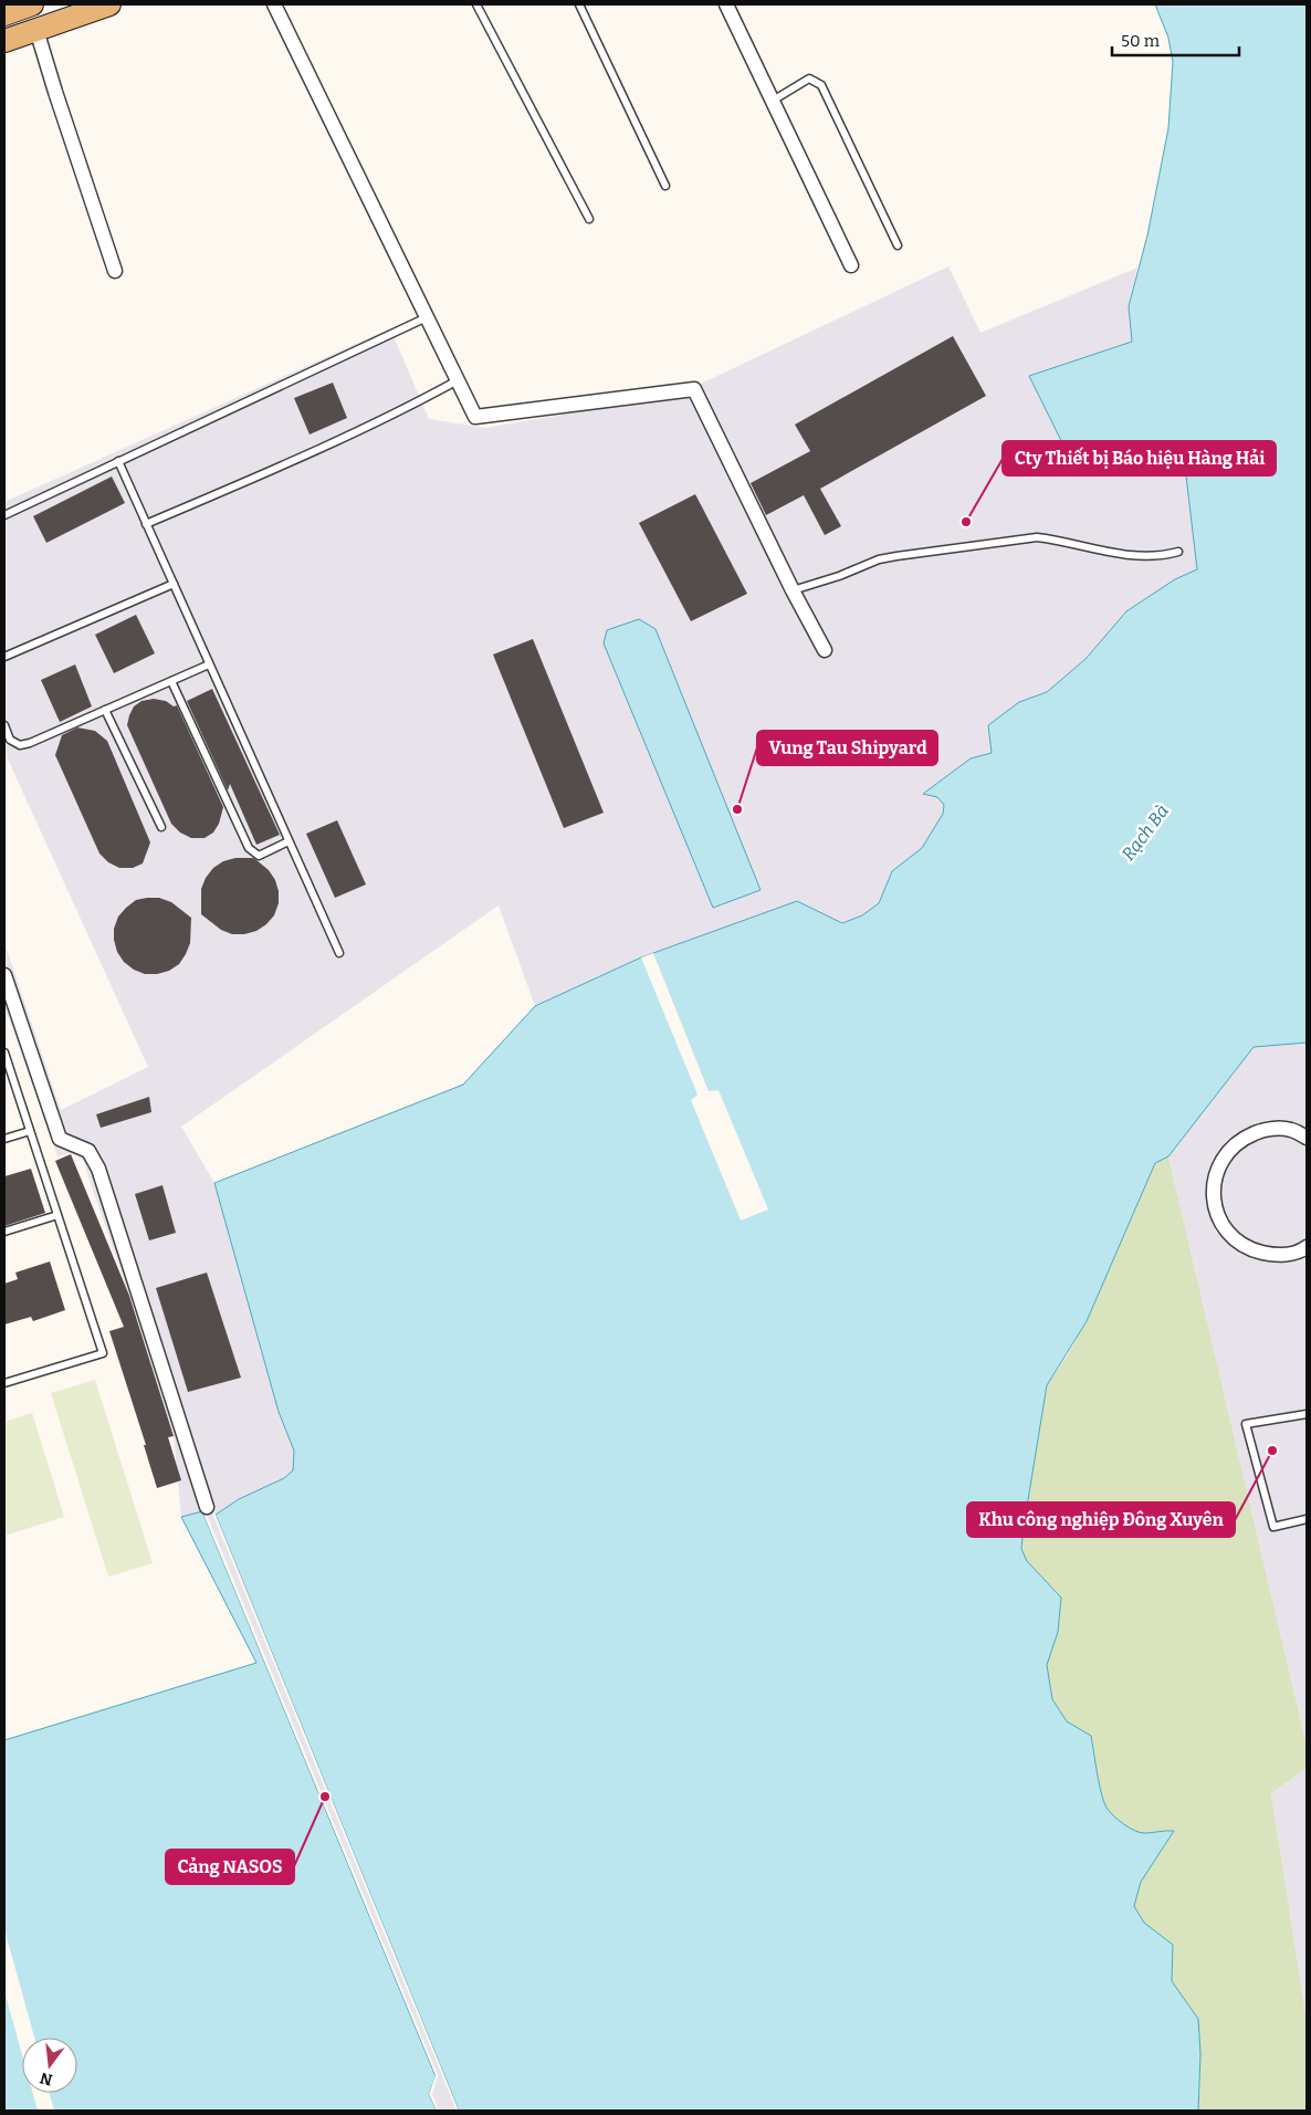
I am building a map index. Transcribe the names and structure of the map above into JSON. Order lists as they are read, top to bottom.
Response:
{
  "water": ["Rạch Bà"],
  "places": [
    "Cty Thiết bị Báo hiệu Hàng Hải",
    "Vung Tau Shipyard",
    "Khu công nghiệp Đông Xuyên",
    "Cảng NASOS"
  ],
  "scale_bar": "50 m",
  "north": "bottom"
}
